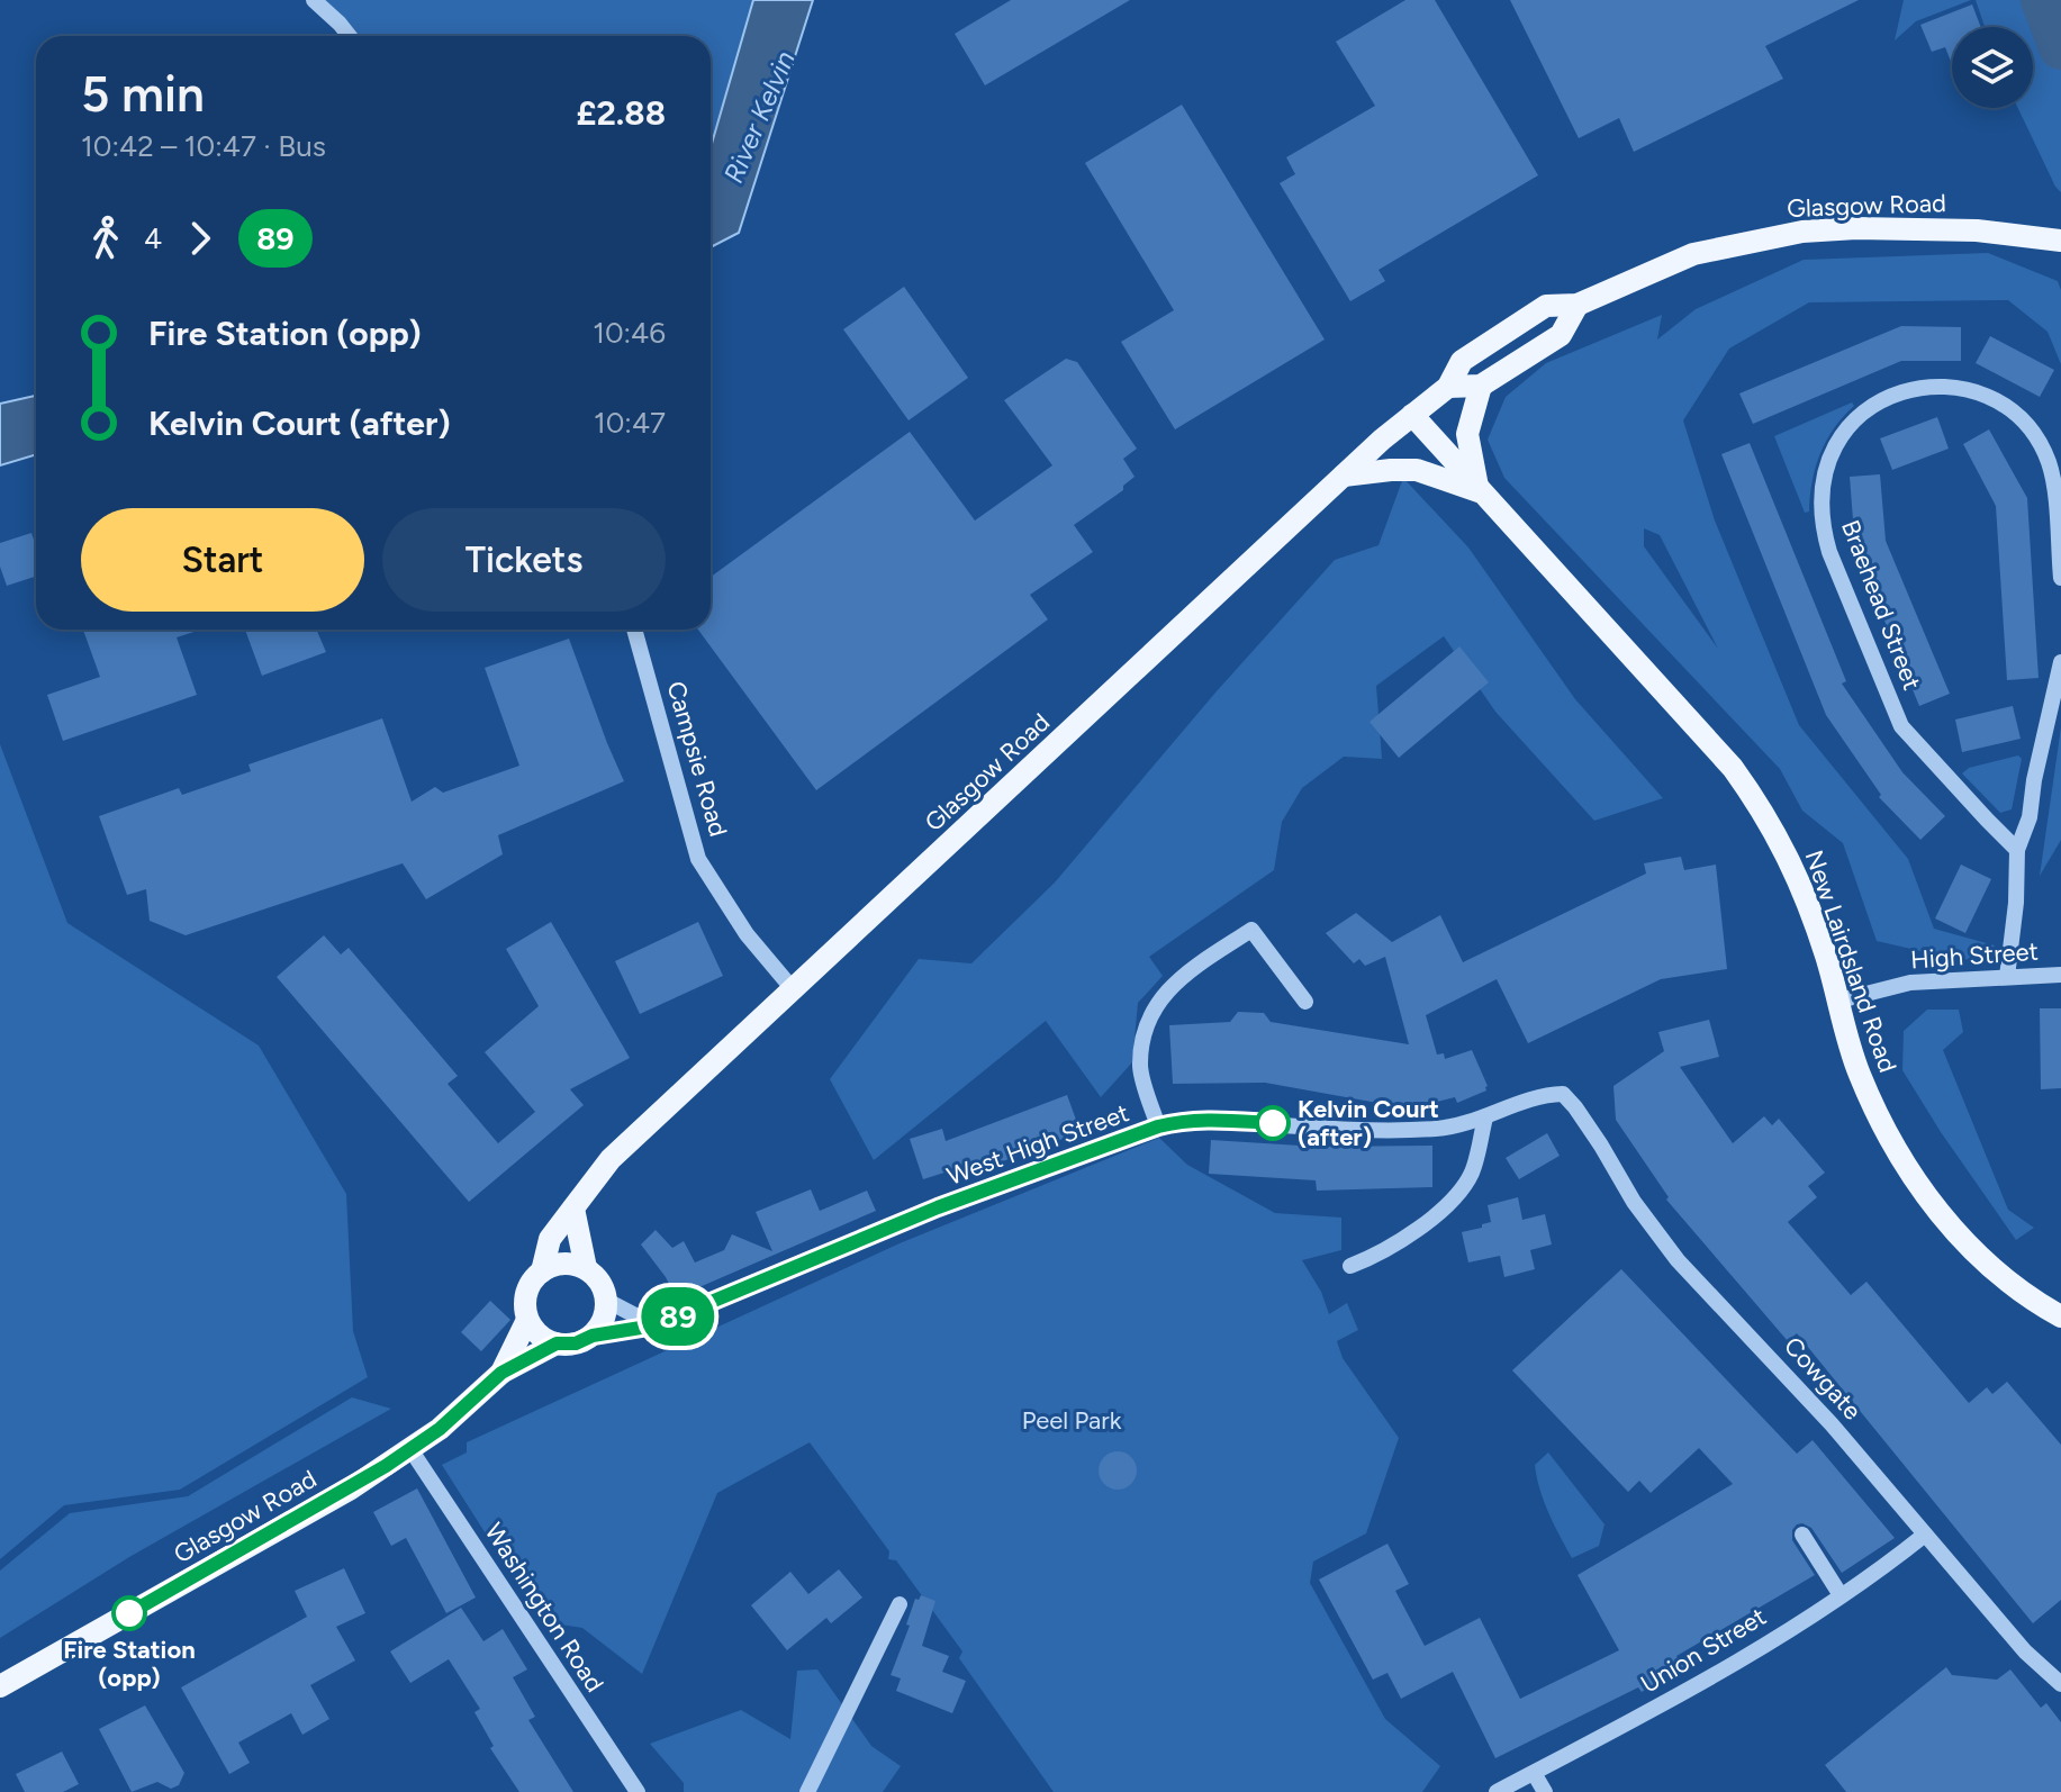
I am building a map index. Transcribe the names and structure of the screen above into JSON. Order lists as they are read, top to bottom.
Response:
{
  "streets": {
    "main road": ["Glasgow Road", "New Lairdsland Road"],
    "street": [
      "Braehead Street",
      "Campsie Road",
      "High Street",
      "West High Street",
      "Cowgate",
      "Washington Road",
      "Union Street"
    ]
  },
  "crossings": [
    ["Glasgow Road", "Campsie Road"],
    ["Glasgow Road", "New Lairdsland Road"],
    ["Glasgow Road", "West High Street"],
    ["Glasgow Road", "Washington Road"],
    ["High Street", "New Lairdsland Road"],
    ["West High Street", "Cowgate"],
    ["Cowgate", "Union Street"]
  ],
  "water": ["River Kelvin"],
  "parks": ["Peel Park"],
  "places": ["Kelvin Court (after)", "Fire Station (opp)"],
  "lines": ["bus line 89"],
  "page": {
    "on_map": "89",
    "heading": ["5 min", "10:42 – 10:47 · Bus", "£2.88"],
    "legs": ["4", "89"],
    "list": [
      {
        "name": "Fire Station (opp)",
        "value": "10:46"
      },
      {
        "name": "Kelvin Court (after)",
        "value": "10:47"
      }
    ],
    "buttons": ["Start", "Tickets"]
  }
}
